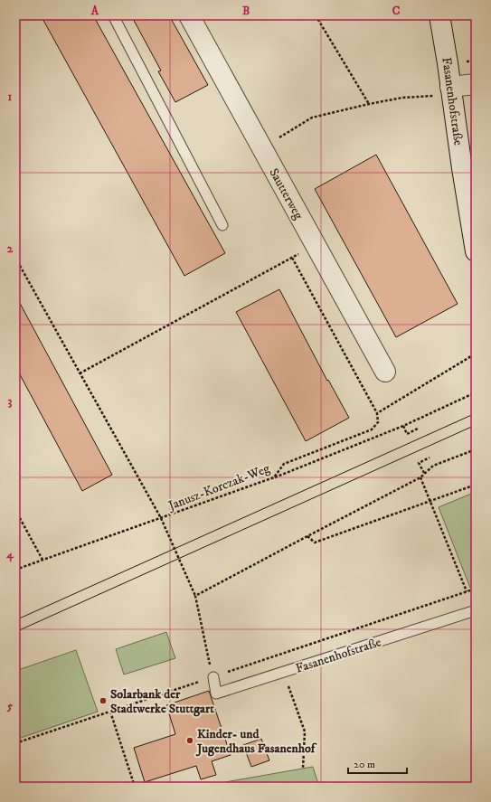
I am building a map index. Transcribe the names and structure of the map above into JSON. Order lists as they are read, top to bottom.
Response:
{
  "streets": {
    "street": ["Fasanenhofstraße", "Sautterweg"],
    "path": ["Janusz-Korczak-Weg"]
  },
  "places": ["Solarbank der Stadtwerke Stuttgart", "Kinder- und Jugendhaus Fasanenhof"],
  "scale_bar": "20 m",
  "grid": {
    "columns": ["A", "B", "C"],
    "rows": [
      "1",
      "2",
      "3",
      "4",
      "5"
    ]
  }
}
